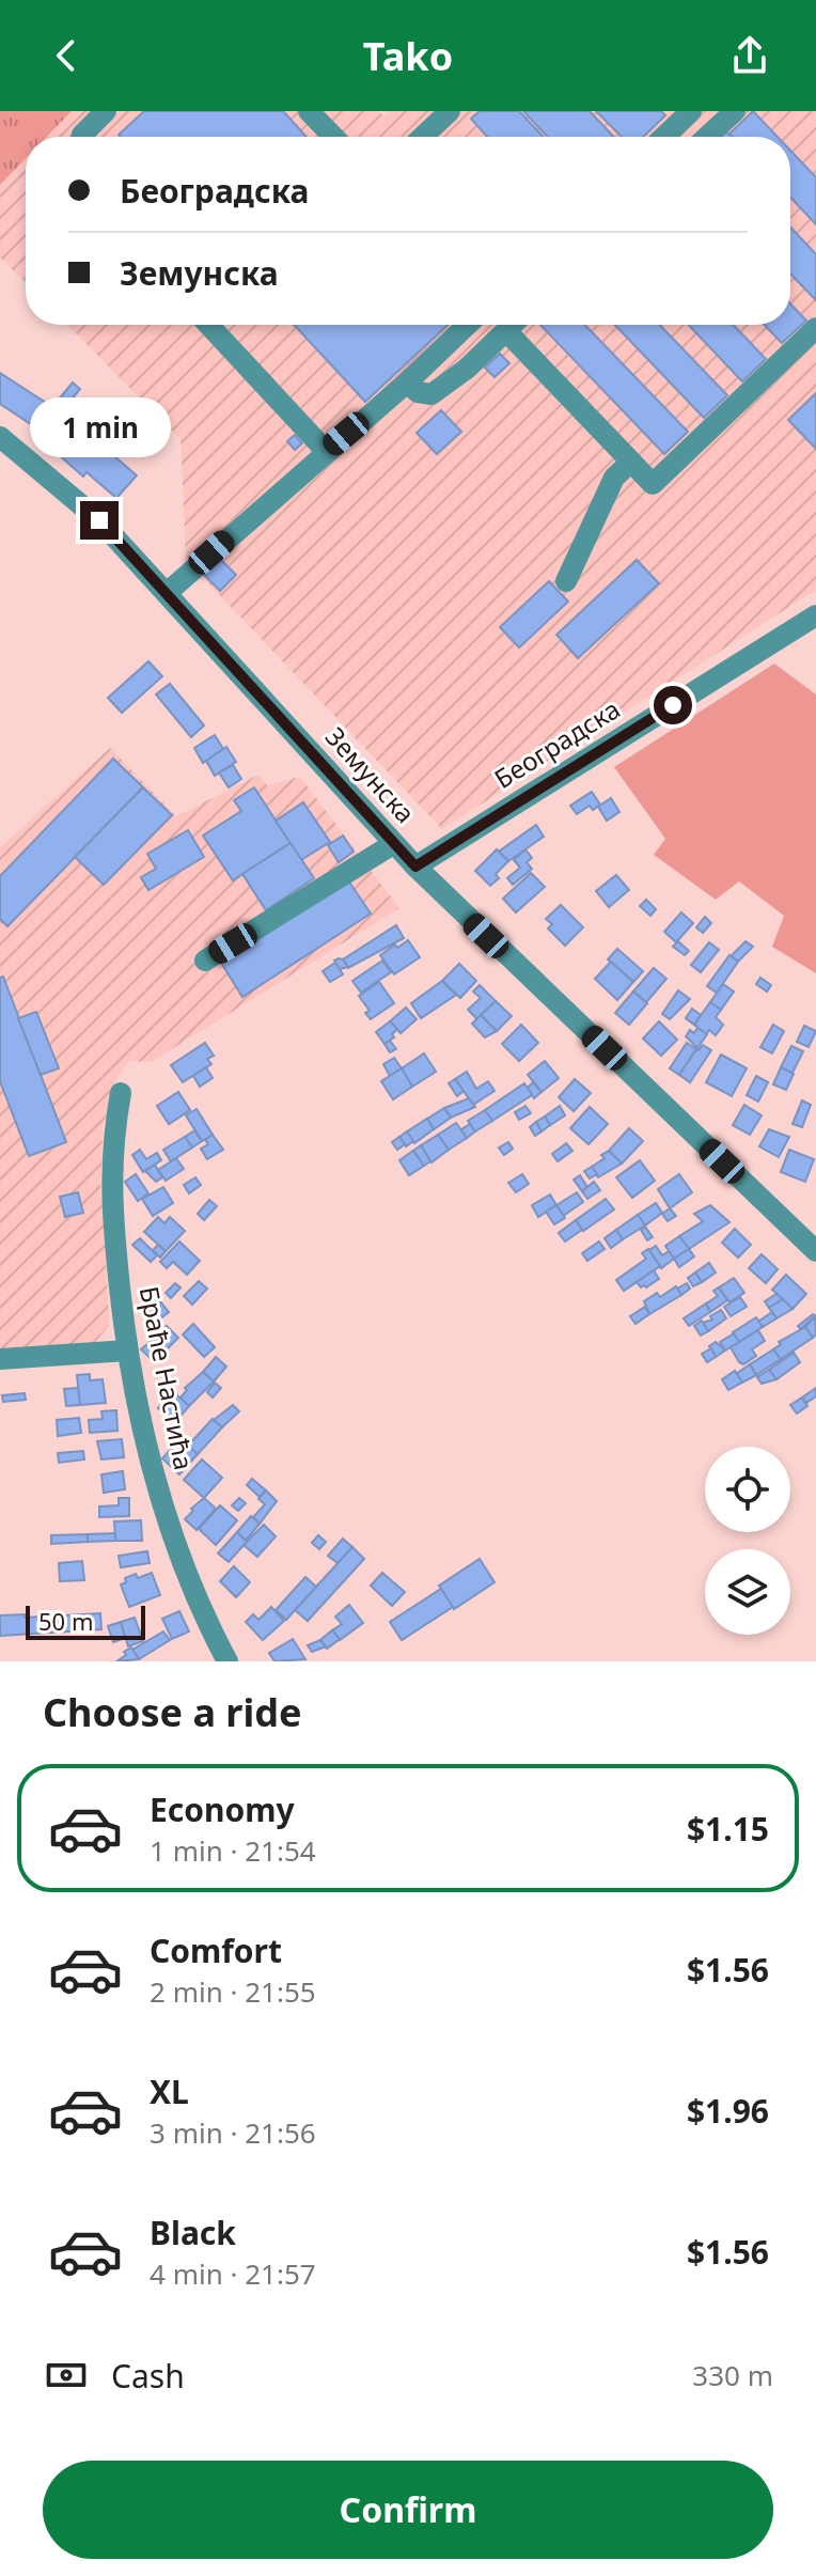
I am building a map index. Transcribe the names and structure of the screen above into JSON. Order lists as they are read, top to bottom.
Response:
{
  "streets": {
    "street": ["Београдска", "Земунска", "Браће Настића"]
  },
  "crossings": [
    ["Београдска", "Земунска"]
  ],
  "scale_bar": "50 m",
  "page": {
    "header": "Tako",
    "banner": ["Београдска", "Земунска"],
    "bubble": "1 min",
    "scale": "50 m",
    "heading": "Choose a ride",
    "list": [
      {
        "name": "Economy",
        "note": "1 min · 21:54",
        "value": "$1.15"
      },
      {
        "name": "Comfort",
        "note": "2 min · 21:55",
        "value": "$1.56"
      },
      {
        "name": "XL",
        "note": "3 min · 21:56",
        "value": "$1.96"
      },
      {
        "name": "Black",
        "note": "4 min · 21:57",
        "value": "$1.56"
      }
    ],
    "pay": ["Cash", "330 m"],
    "buttons": "Confirm"
  }
}
